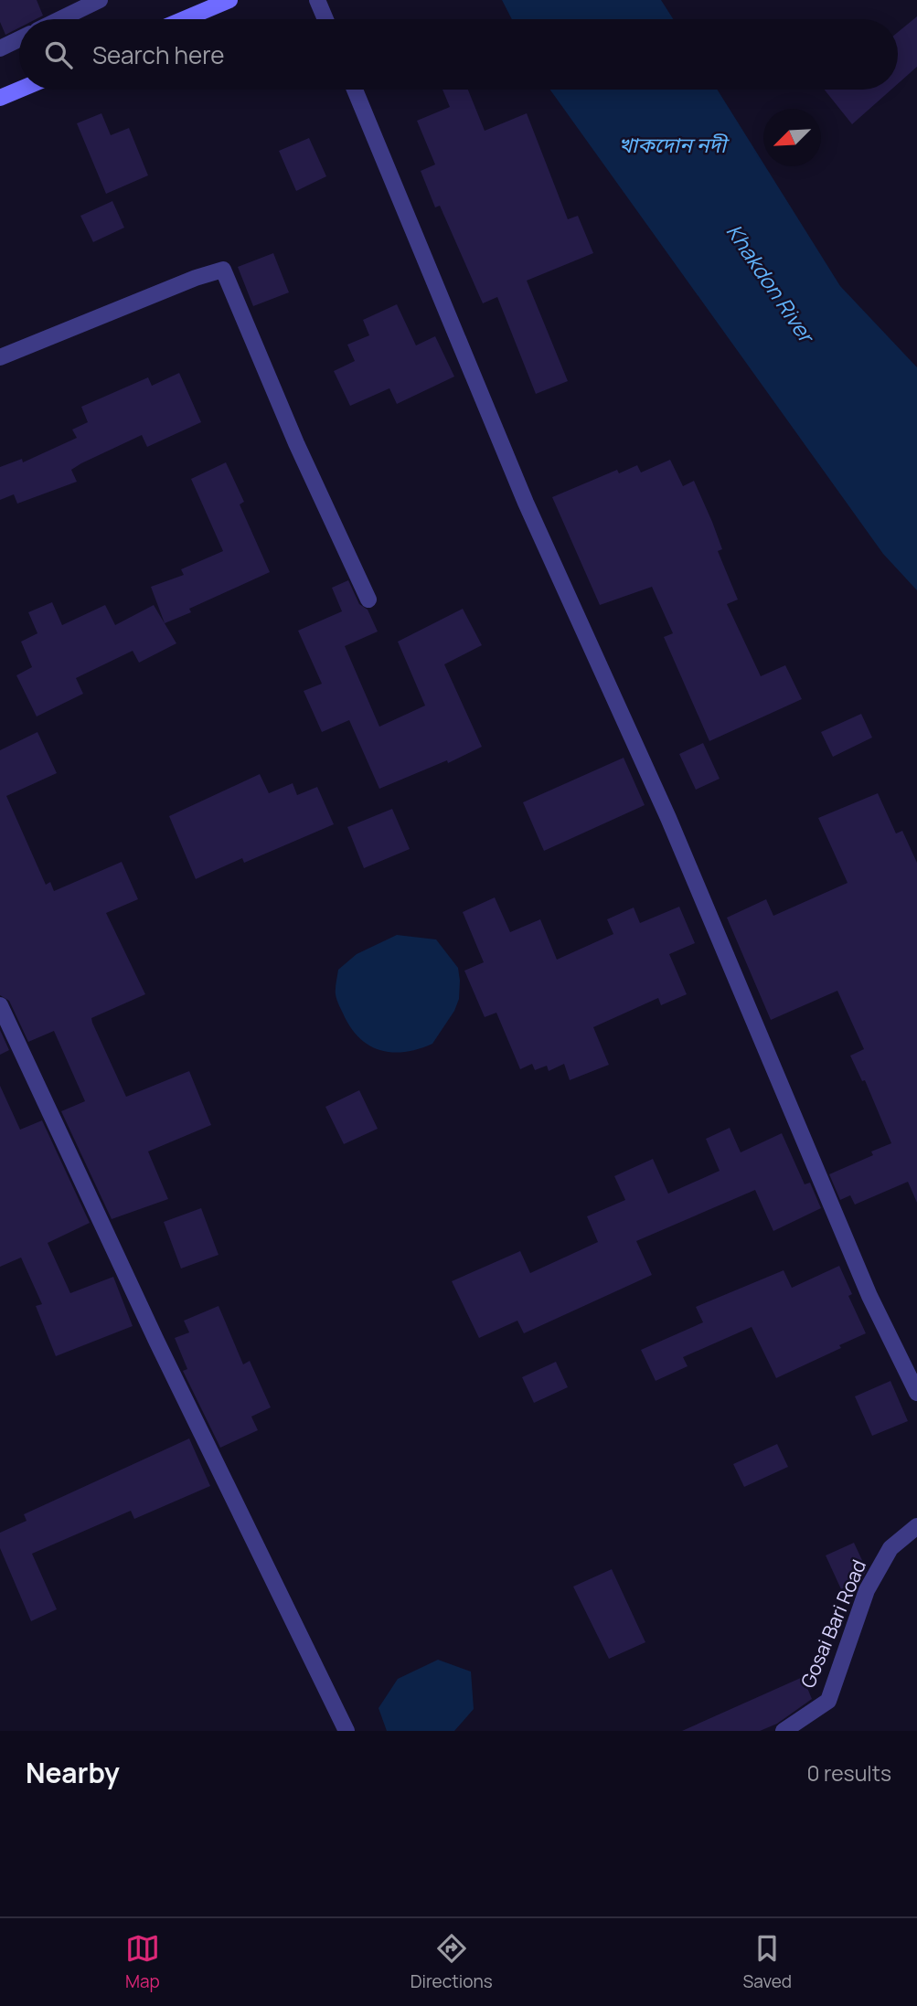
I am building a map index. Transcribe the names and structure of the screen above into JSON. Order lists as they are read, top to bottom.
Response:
{
  "streets": {
    "street": ["Gosai Bari Road"]
  },
  "water": ["খাকদোন নদী", "Khakdon River"],
  "north": "bottom left",
  "page": {
    "search": "Search here",
    "heading": ["Nearby", "0 results"],
    "nav": ["Map", "Directions", "Saved"]
  }
}
